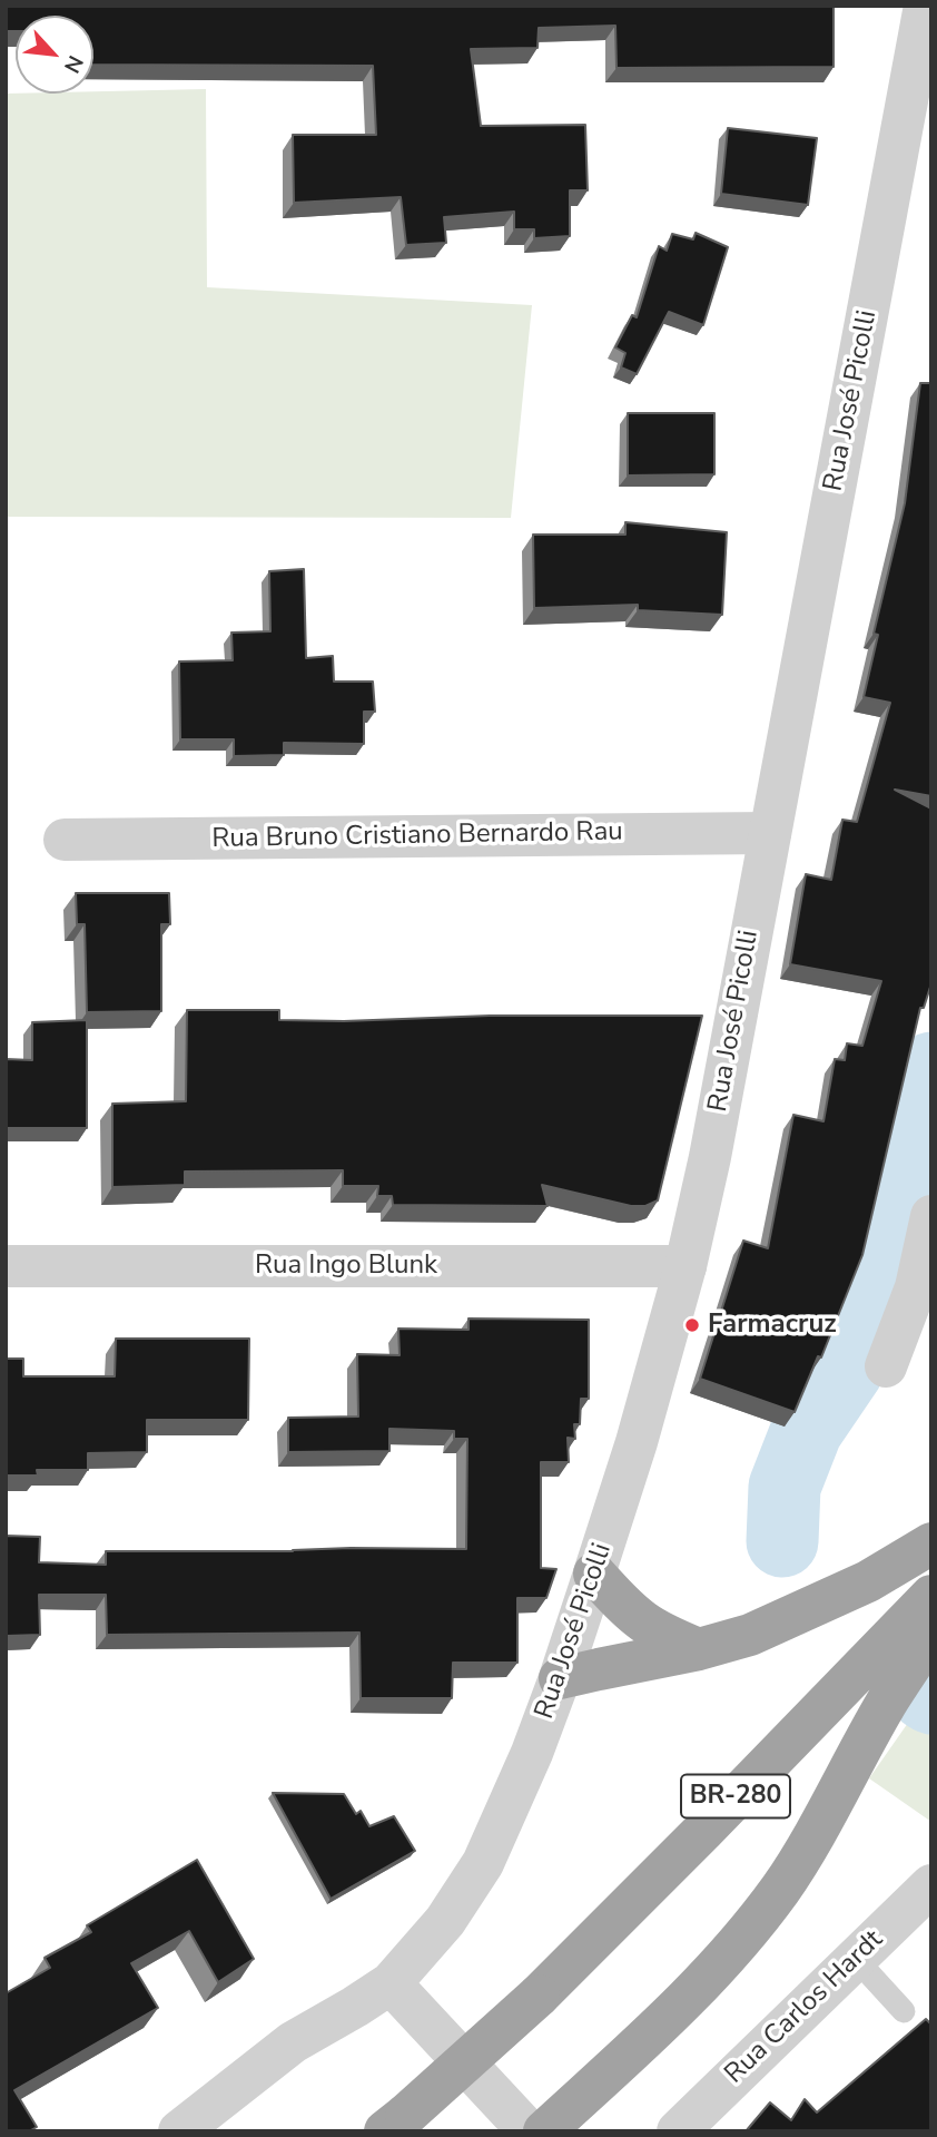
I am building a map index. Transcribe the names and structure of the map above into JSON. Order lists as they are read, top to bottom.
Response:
{
  "streets": {
    "highway": ["BR-280"],
    "street": [
      "Rua José Picolli",
      "Rua Bruno Cristiano Bernardo Rau",
      "Rua Ingo Blunk",
      "Rua Carlos Hardt"
    ]
  },
  "crossings": [
    ["Rua José Picolli", "Rua Bruno Cristiano Bernardo Rau"],
    ["Rua José Picolli", "Rua Ingo Blunk"]
  ],
  "places": ["Farmacruz"],
  "north": "bottom right"
}
